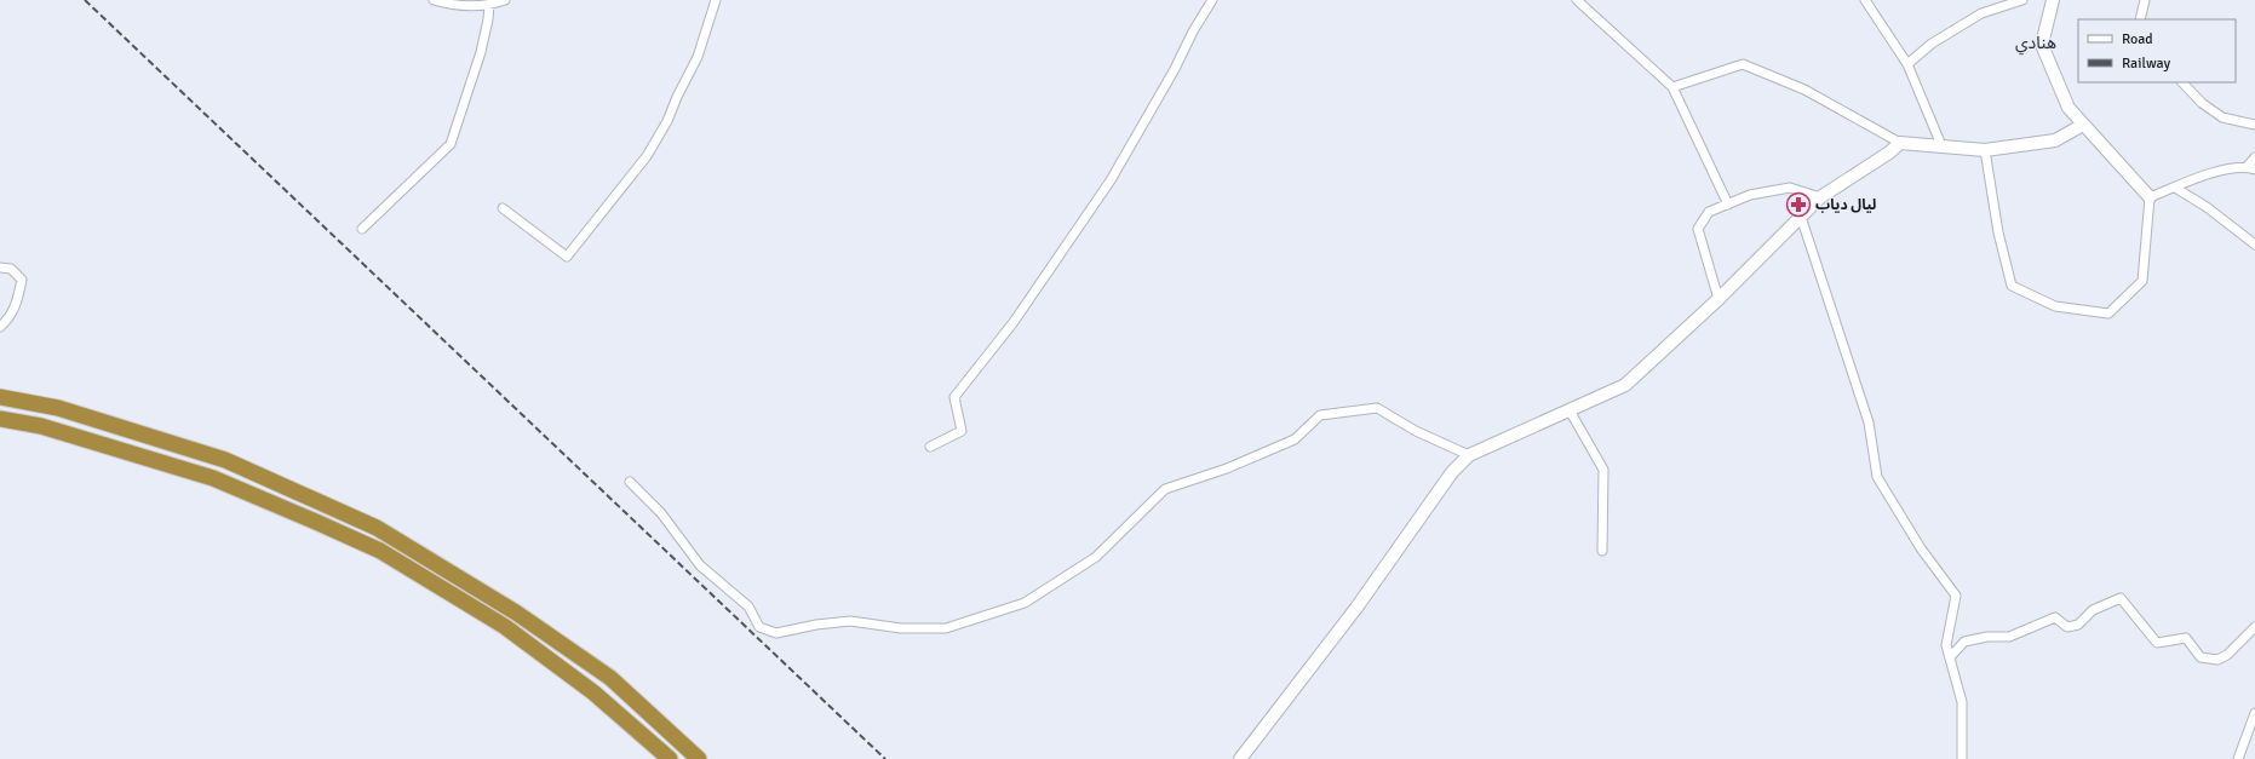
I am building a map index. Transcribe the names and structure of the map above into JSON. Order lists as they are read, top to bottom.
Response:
{
  "districts": ["هنادي"],
  "places": {
    "pharmacy": ["ليال دياب"]
  },
  "legend": ["Road", "Railway"]
}
